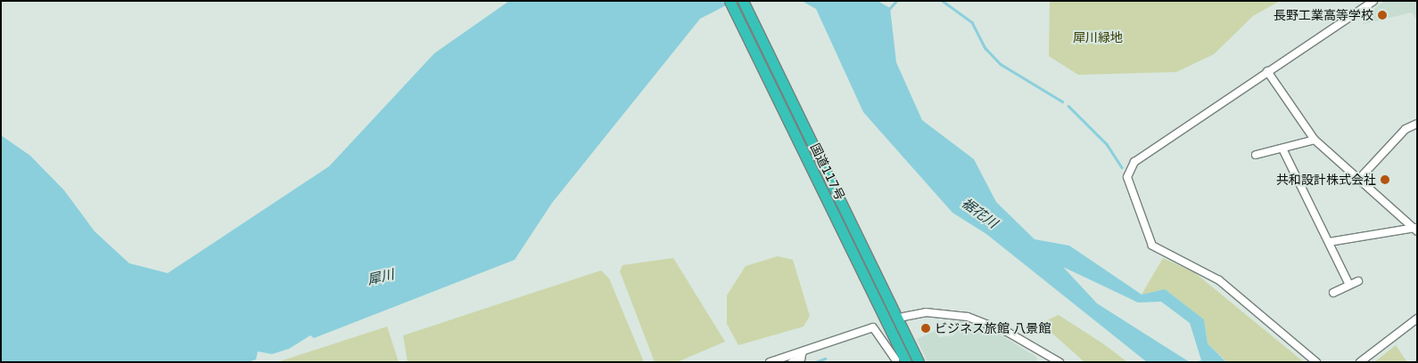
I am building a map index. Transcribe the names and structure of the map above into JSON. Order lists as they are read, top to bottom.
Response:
{
  "streets": {
    "highway": ["国道117号"]
  },
  "water": ["裾花川", "犀川"],
  "parks": ["犀川緑地"],
  "places": ["長野工業高等学校", "共和設計株式会社", "ビジネス旅館 八景館"]
}
